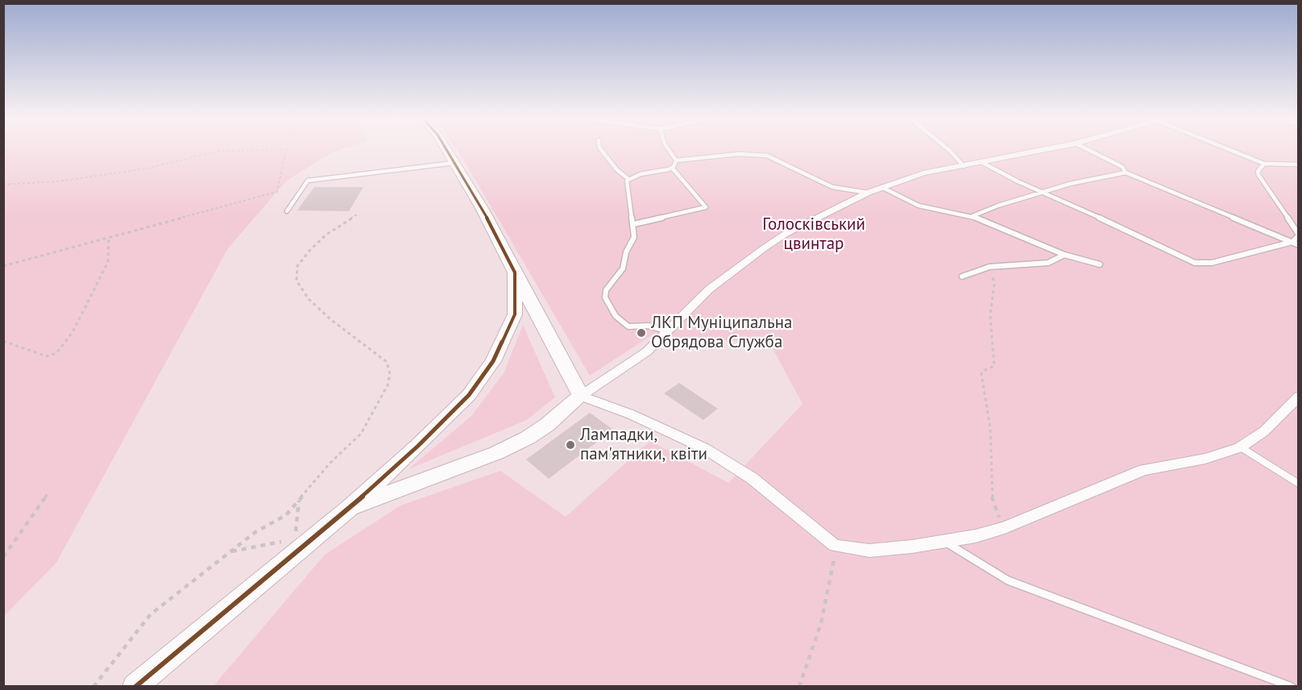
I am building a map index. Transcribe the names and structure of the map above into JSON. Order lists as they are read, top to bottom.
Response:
{
  "parks": ["Голосківський цвинтар"],
  "places": ["ЛКП Муніципальна Обрядова Служба", "Лампадки, пам'ятники, квіти"]
}
